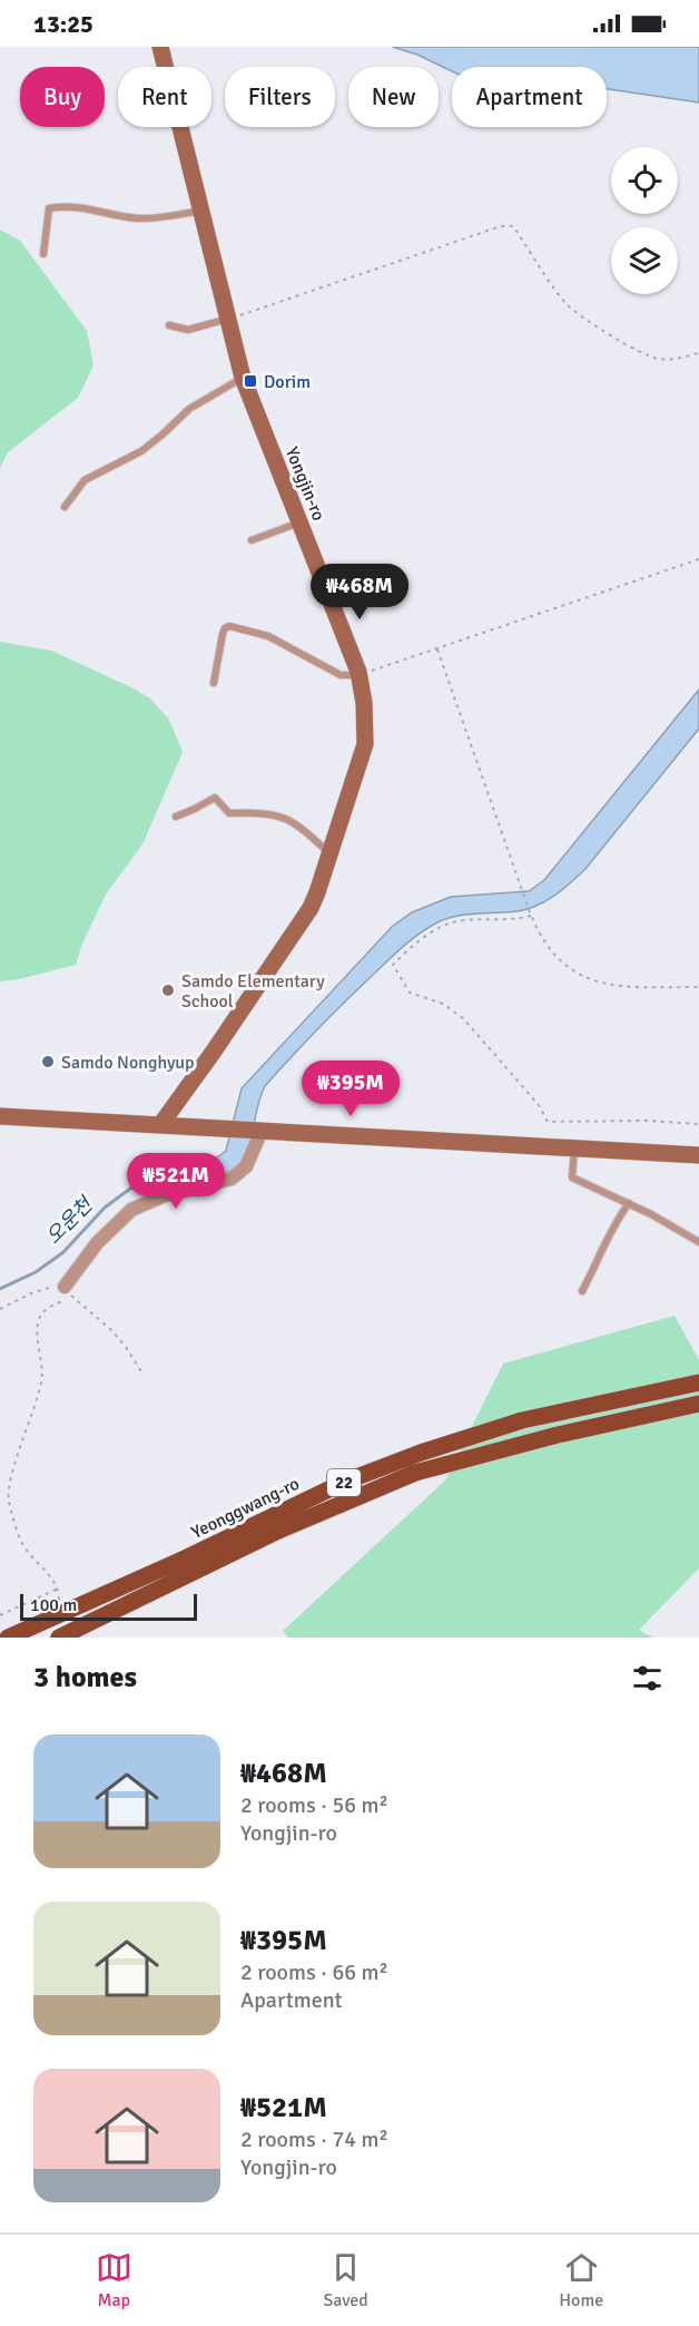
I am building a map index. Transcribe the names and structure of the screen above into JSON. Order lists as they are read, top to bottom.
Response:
{
  "streets": {
    "main road": ["Yongjin-ro", "22", "Yeonggwang-ro"]
  },
  "water": ["오운천"],
  "places": {
    "transit": ["Dorim"],
    "other": ["Samdo Elementary School", "Samdo Nonghyup"]
  },
  "scale_bar": "100 m",
  "page": {
    "status": "13:25",
    "chip": [
      "Buy",
      "Rent",
      "Filters",
      "New",
      "Apartment"
    ],
    "price": ["₩468M", "₩395M", "₩521M"],
    "scale": "100 m",
    "heading": "3 homes",
    "list": [
      {
        "name": "₩468M",
        "note": "2 rooms · 56 m² · Yongjin-ro"
      },
      {
        "name": "₩395M",
        "note": "2 rooms · 66 m² · Apartment"
      },
      {
        "name": "₩521M",
        "note": "2 rooms · 74 m² · Yongjin-ro"
      }
    ],
    "tabs": ["Map", "Saved", "Home"]
  }
}
